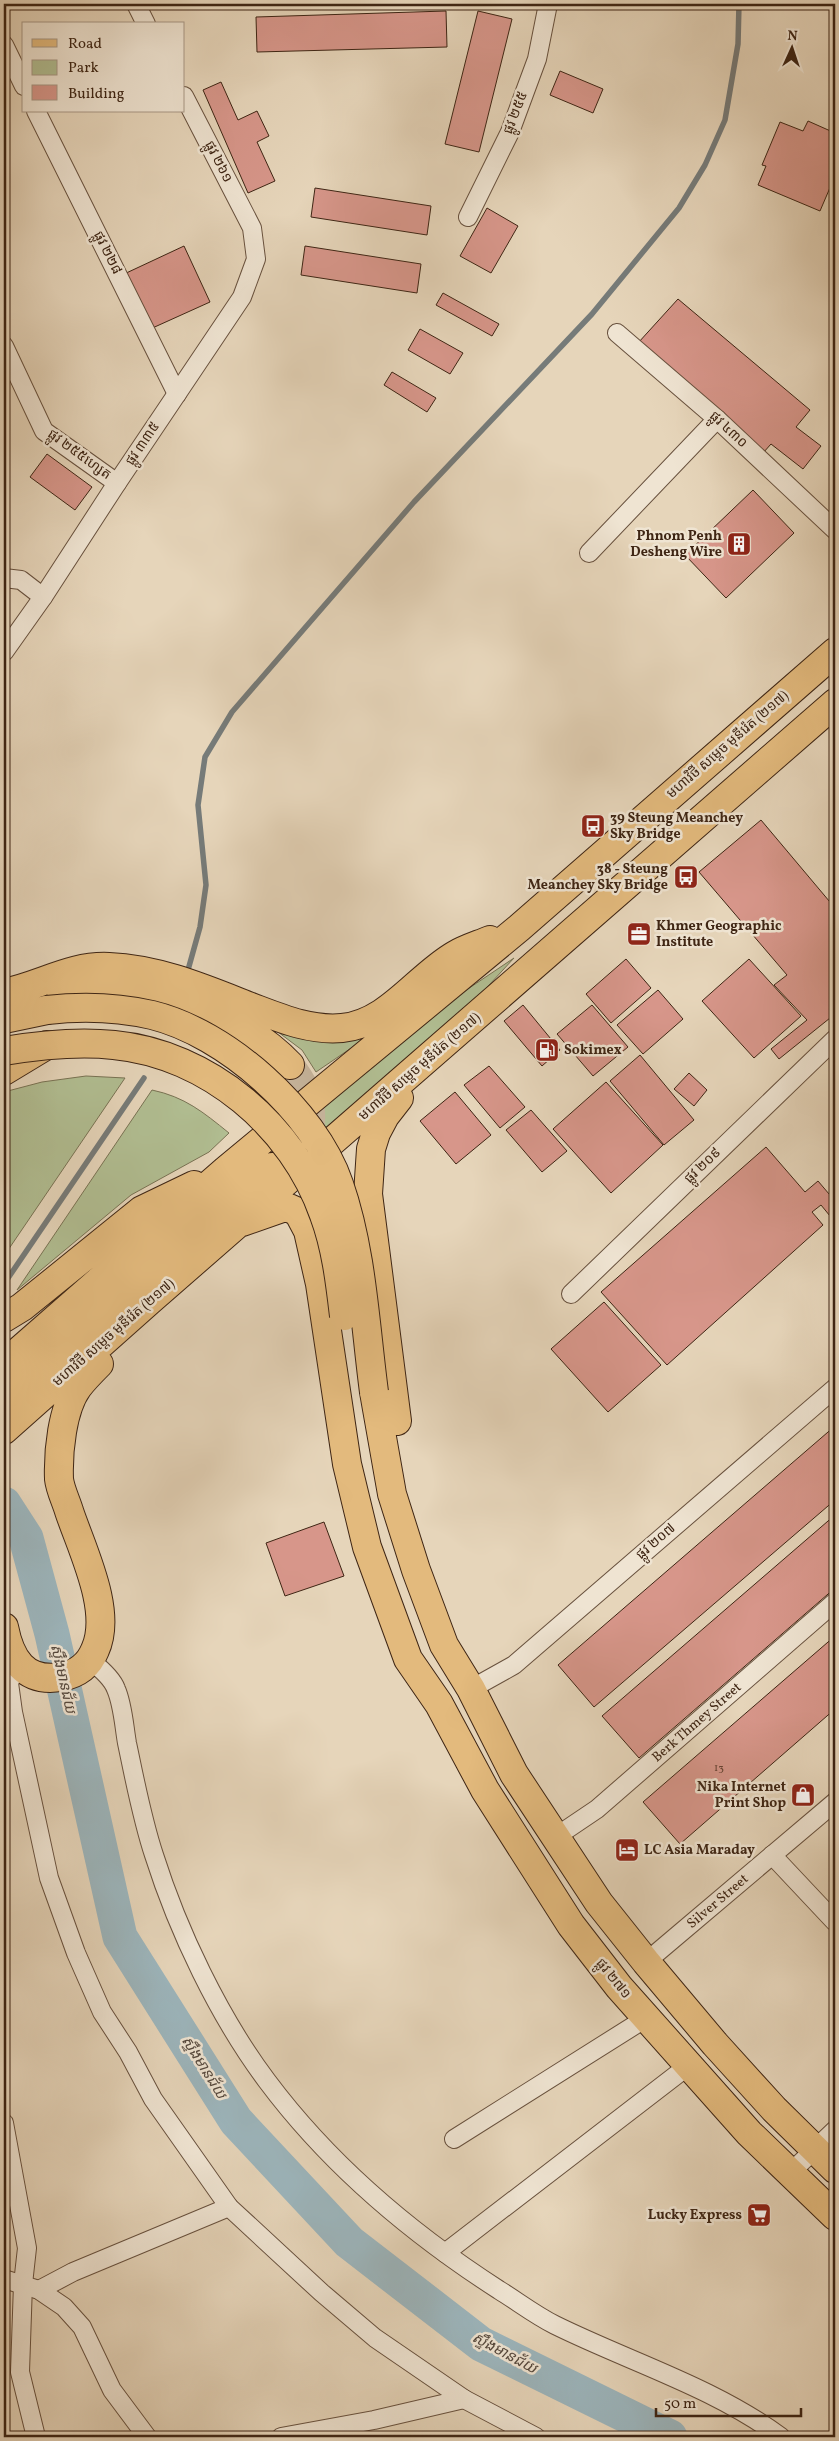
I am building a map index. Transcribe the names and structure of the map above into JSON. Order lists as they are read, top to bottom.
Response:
{
  "streets": {
    "main road": ["មហាវិថី សម្តេច មុនីរ៉េត (២១៧)", "ផ្លូវ ២៧១"],
    "street": [
      "ផ្លូវ ២៥៥",
      "ផ្លូវ ២៦១",
      "ផ្លូវ ២២៨",
      "ផ្លូវ ៤៣០",
      "ផ្លូវ ៣៣៥",
      "ផ្លូវ ២៥៥ហ្សេត",
      "ផ្លូវ ២០៩",
      "ផ្លូវ ២០៧",
      "Berk Thmey Street",
      "Silver Street"
    ]
  },
  "crossings": [
    ["ផ្លូវ ២៦១", "ផ្លូវ ៣៣៥"],
    ["ផ្លូវ ២២៨", "ផ្លូវ ៣៣៥"],
    ["ផ្លូវ ៣៣៥", "ផ្លូវ ២៥៥ហ្សេត"]
  ],
  "water": ["ស្ទឹងមានជ័យ"],
  "places": {
    "building": ["Phnom Penh Desheng Wire"],
    "bus stop": ["39 Steung Meanchey Sky Bridge", "38 - Steung Meanchey Sky Bridge"],
    "office": ["Khmer Geographic Institute"],
    "fuel station": ["Sokimex"],
    "shop": ["Nika Internet Print Shop"],
    "hotel": ["LC Asia Maraday"],
    "supermarket": ["Lucky Express"]
  },
  "house_numbers": ["13"],
  "legend": ["Road", "Park", "Building"],
  "scale_bar": "50 m",
  "north": "top"
}
